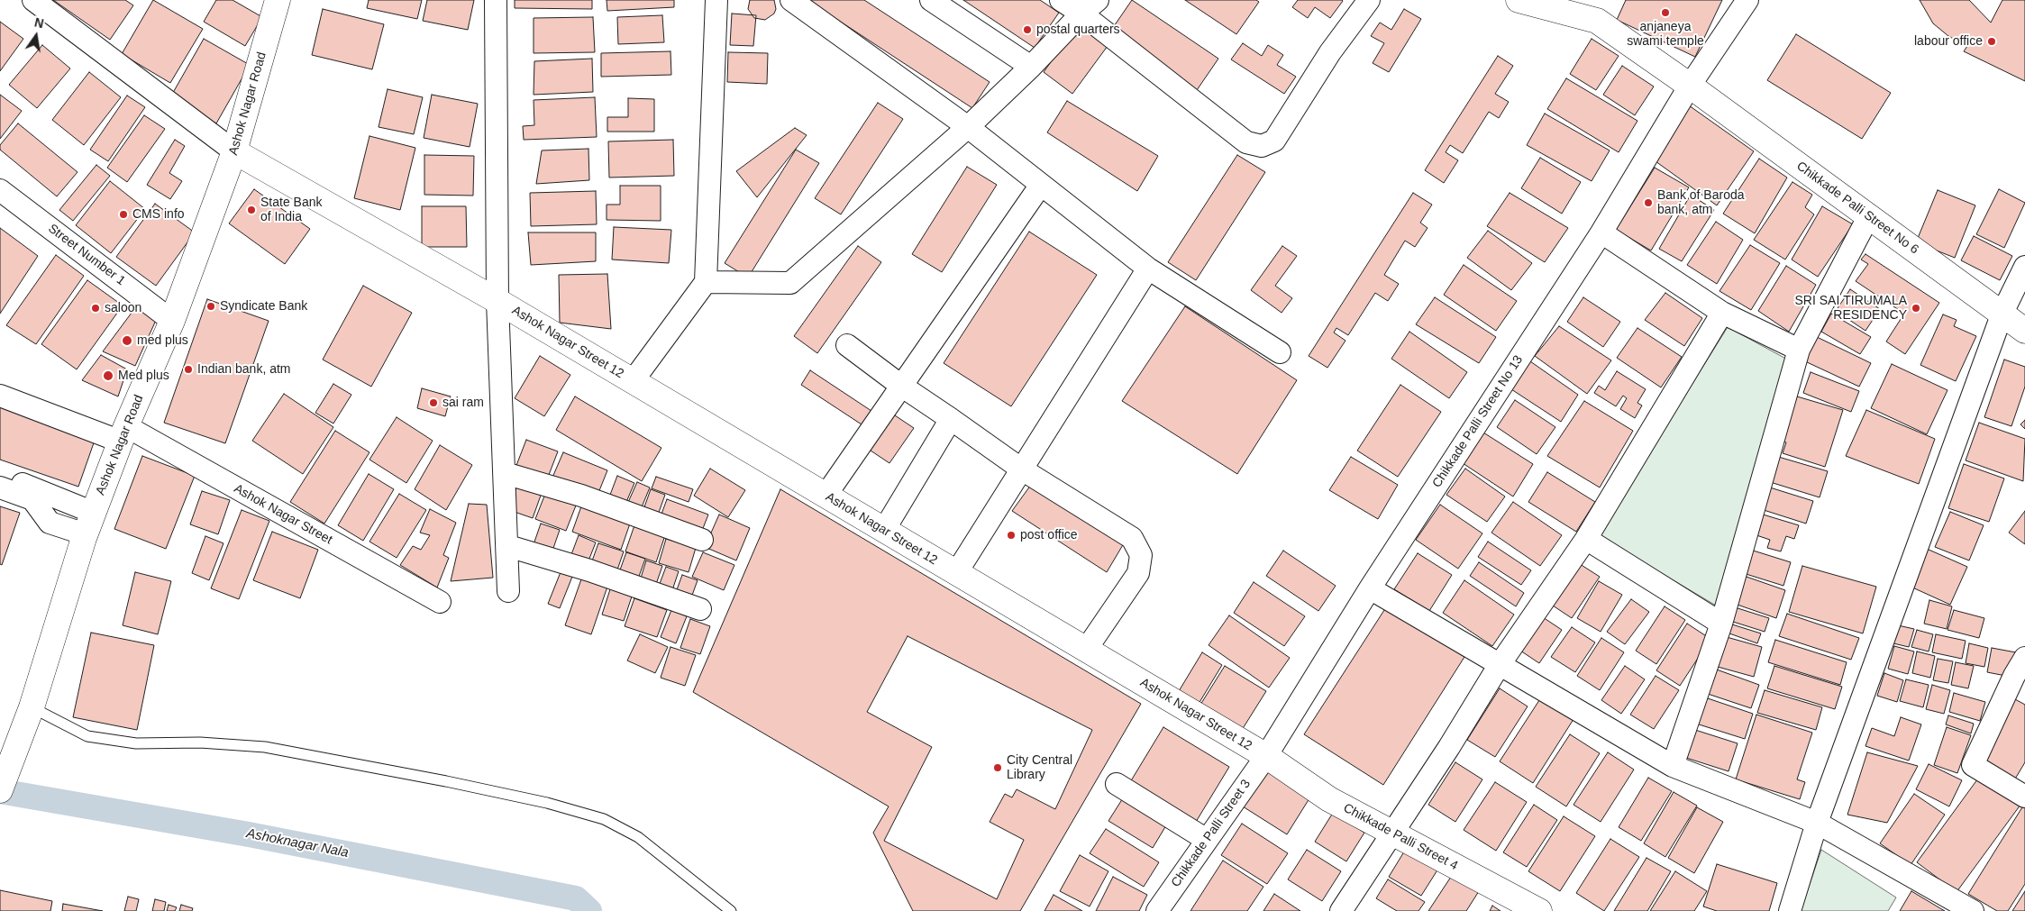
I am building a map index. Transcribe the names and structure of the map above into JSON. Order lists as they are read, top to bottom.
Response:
{
  "streets": {
    "street": [
      "Ashok Nagar Road",
      "Chikkade Palli Street No 6",
      "Street Number 1",
      "Ashok Nagar Street 12",
      "Chikkade Palli Street No 13",
      "Ashok Nagar Street",
      "Chikkade Palli Street 3",
      "Chikkade Palli Street 4"
    ]
  },
  "crossings": [
    ["Ashok Nagar Road", "Street Number 1"],
    ["Ashok Nagar Road", "Ashok Nagar Street 12"],
    ["Ashok Nagar Road", "Ashok Nagar Street"],
    ["Chikkade Palli Street No 6", "Chikkade Palli Street No 13"],
    ["Ashok Nagar Street 12", "Chikkade Palli Street No 13"],
    ["Ashok Nagar Street 12", "Chikkade Palli Street 3"],
    ["Ashok Nagar Street 12", "Chikkade Palli Street 4"],
    ["Chikkade Palli Street No 13", "Chikkade Palli Street 3"],
    ["Chikkade Palli Street No 13", "Chikkade Palli Street 4"],
    ["Chikkade Palli Street 3", "Chikkade Palli Street 4"]
  ],
  "water": ["Ashoknagar Nala"],
  "places": [
    "anjaneya swami temple",
    "postal quarters",
    "labour office",
    "Bank of Baroda bank, atm",
    "State Bank of India",
    "CMS info",
    "Syndicate Bank",
    "saloon",
    "SRI SAI TIRUMALA RESIDENCY",
    "med plus",
    "Indian bank, atm",
    "Med plus",
    "sai ram",
    "post office",
    "City Central Library"
  ],
  "north": "top"
}
